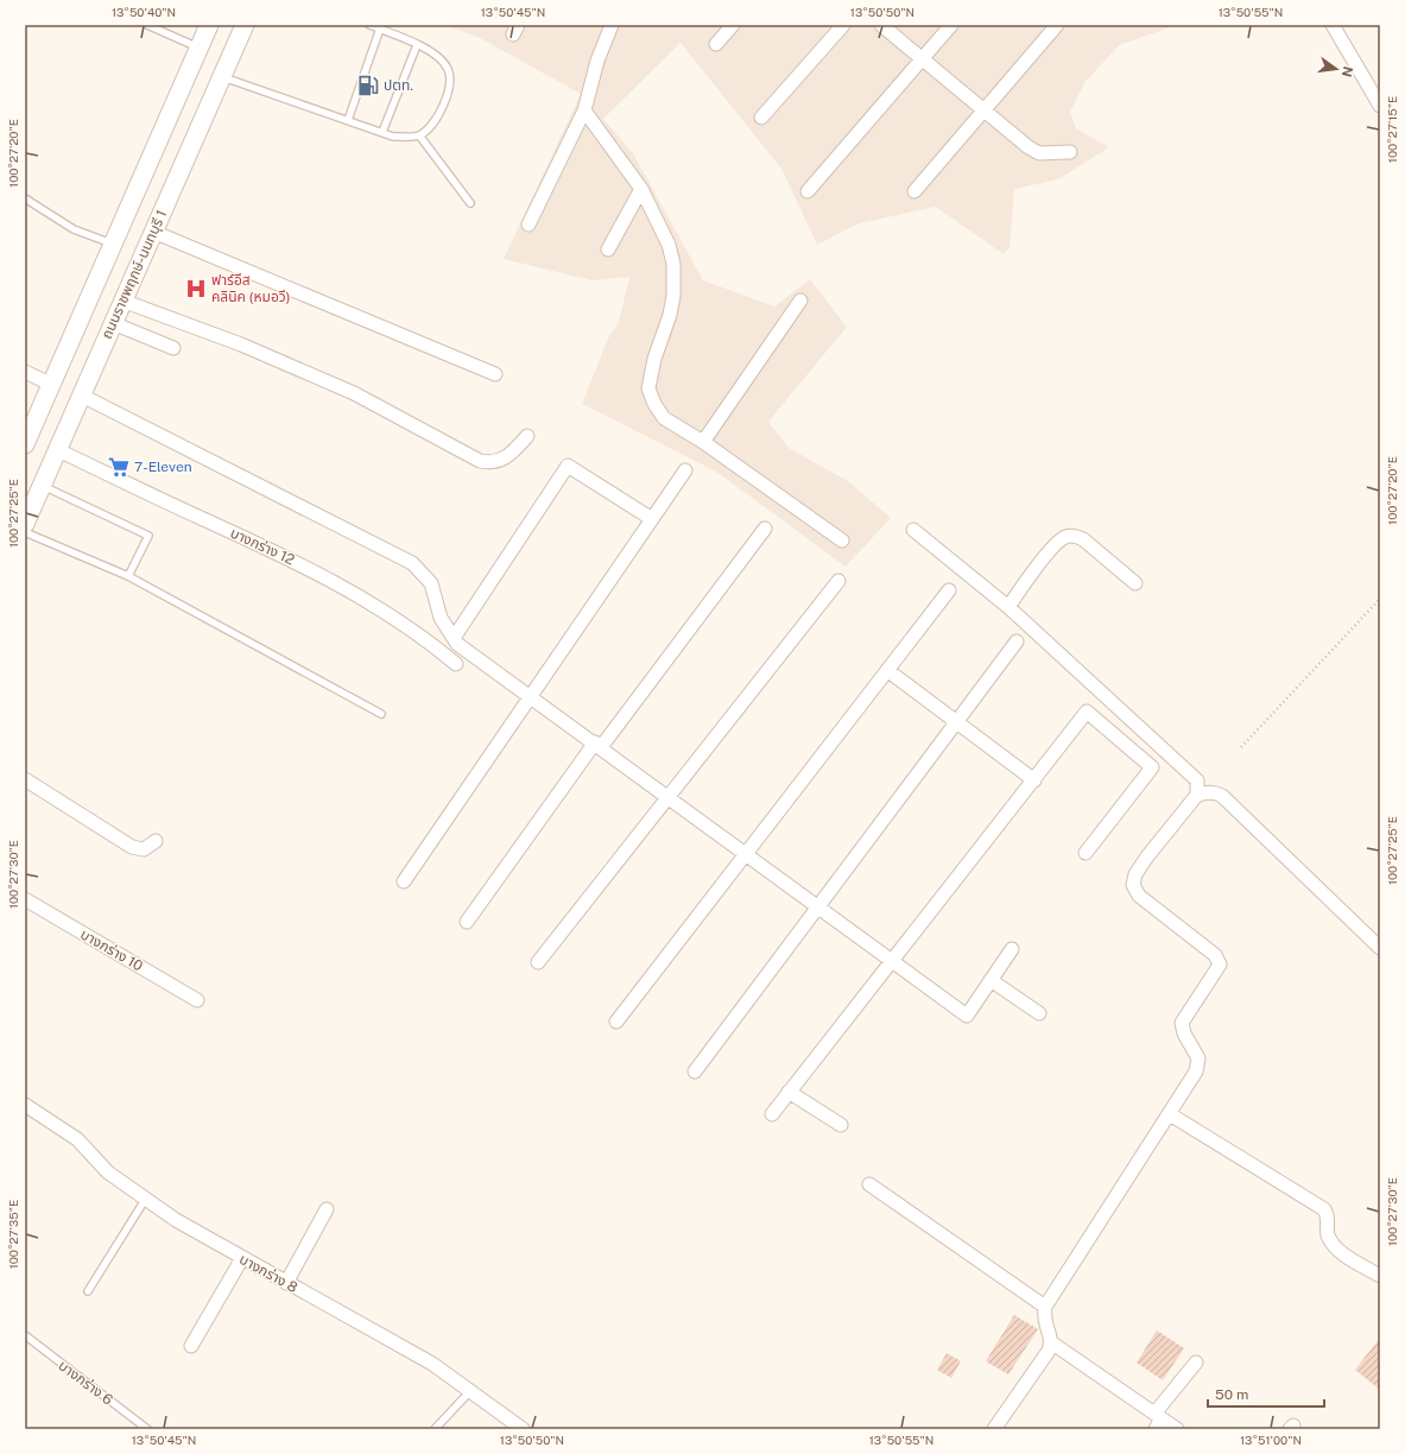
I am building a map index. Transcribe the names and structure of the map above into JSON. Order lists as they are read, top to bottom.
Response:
{
  "streets": {
    "main road": ["ถนนราชพฤกษ์-นนทบุรี 1"],
    "street": ["บางกร่าง 12", "บางกร่าง 10", "บางกร่าง 8"],
    "lane": ["บางกร่าง 6"]
  },
  "crossings": [
    ["ถนนราชพฤกษ์-นนทบุรี 1", "บางกร่าง 12"]
  ],
  "places": {
    "fuel station": ["ปตท."],
    "hospital": ["ฟาร์อีส คลินิค (หมอวี)"],
    "supermarket": ["7-Eleven"]
  },
  "scale_bar": "50 m",
  "north": "right",
  "coordinates": [
    "13°50'40\"N",
    "13°50'45\"N",
    "13°50'50\"N",
    "13°50'55\"N",
    "100°27'15\"E",
    "100°27'20\"E",
    "100°27'25\"E",
    "100°27'30\"E",
    "100°27'35\"E",
    "13°51'00\"N"
  ]
}
